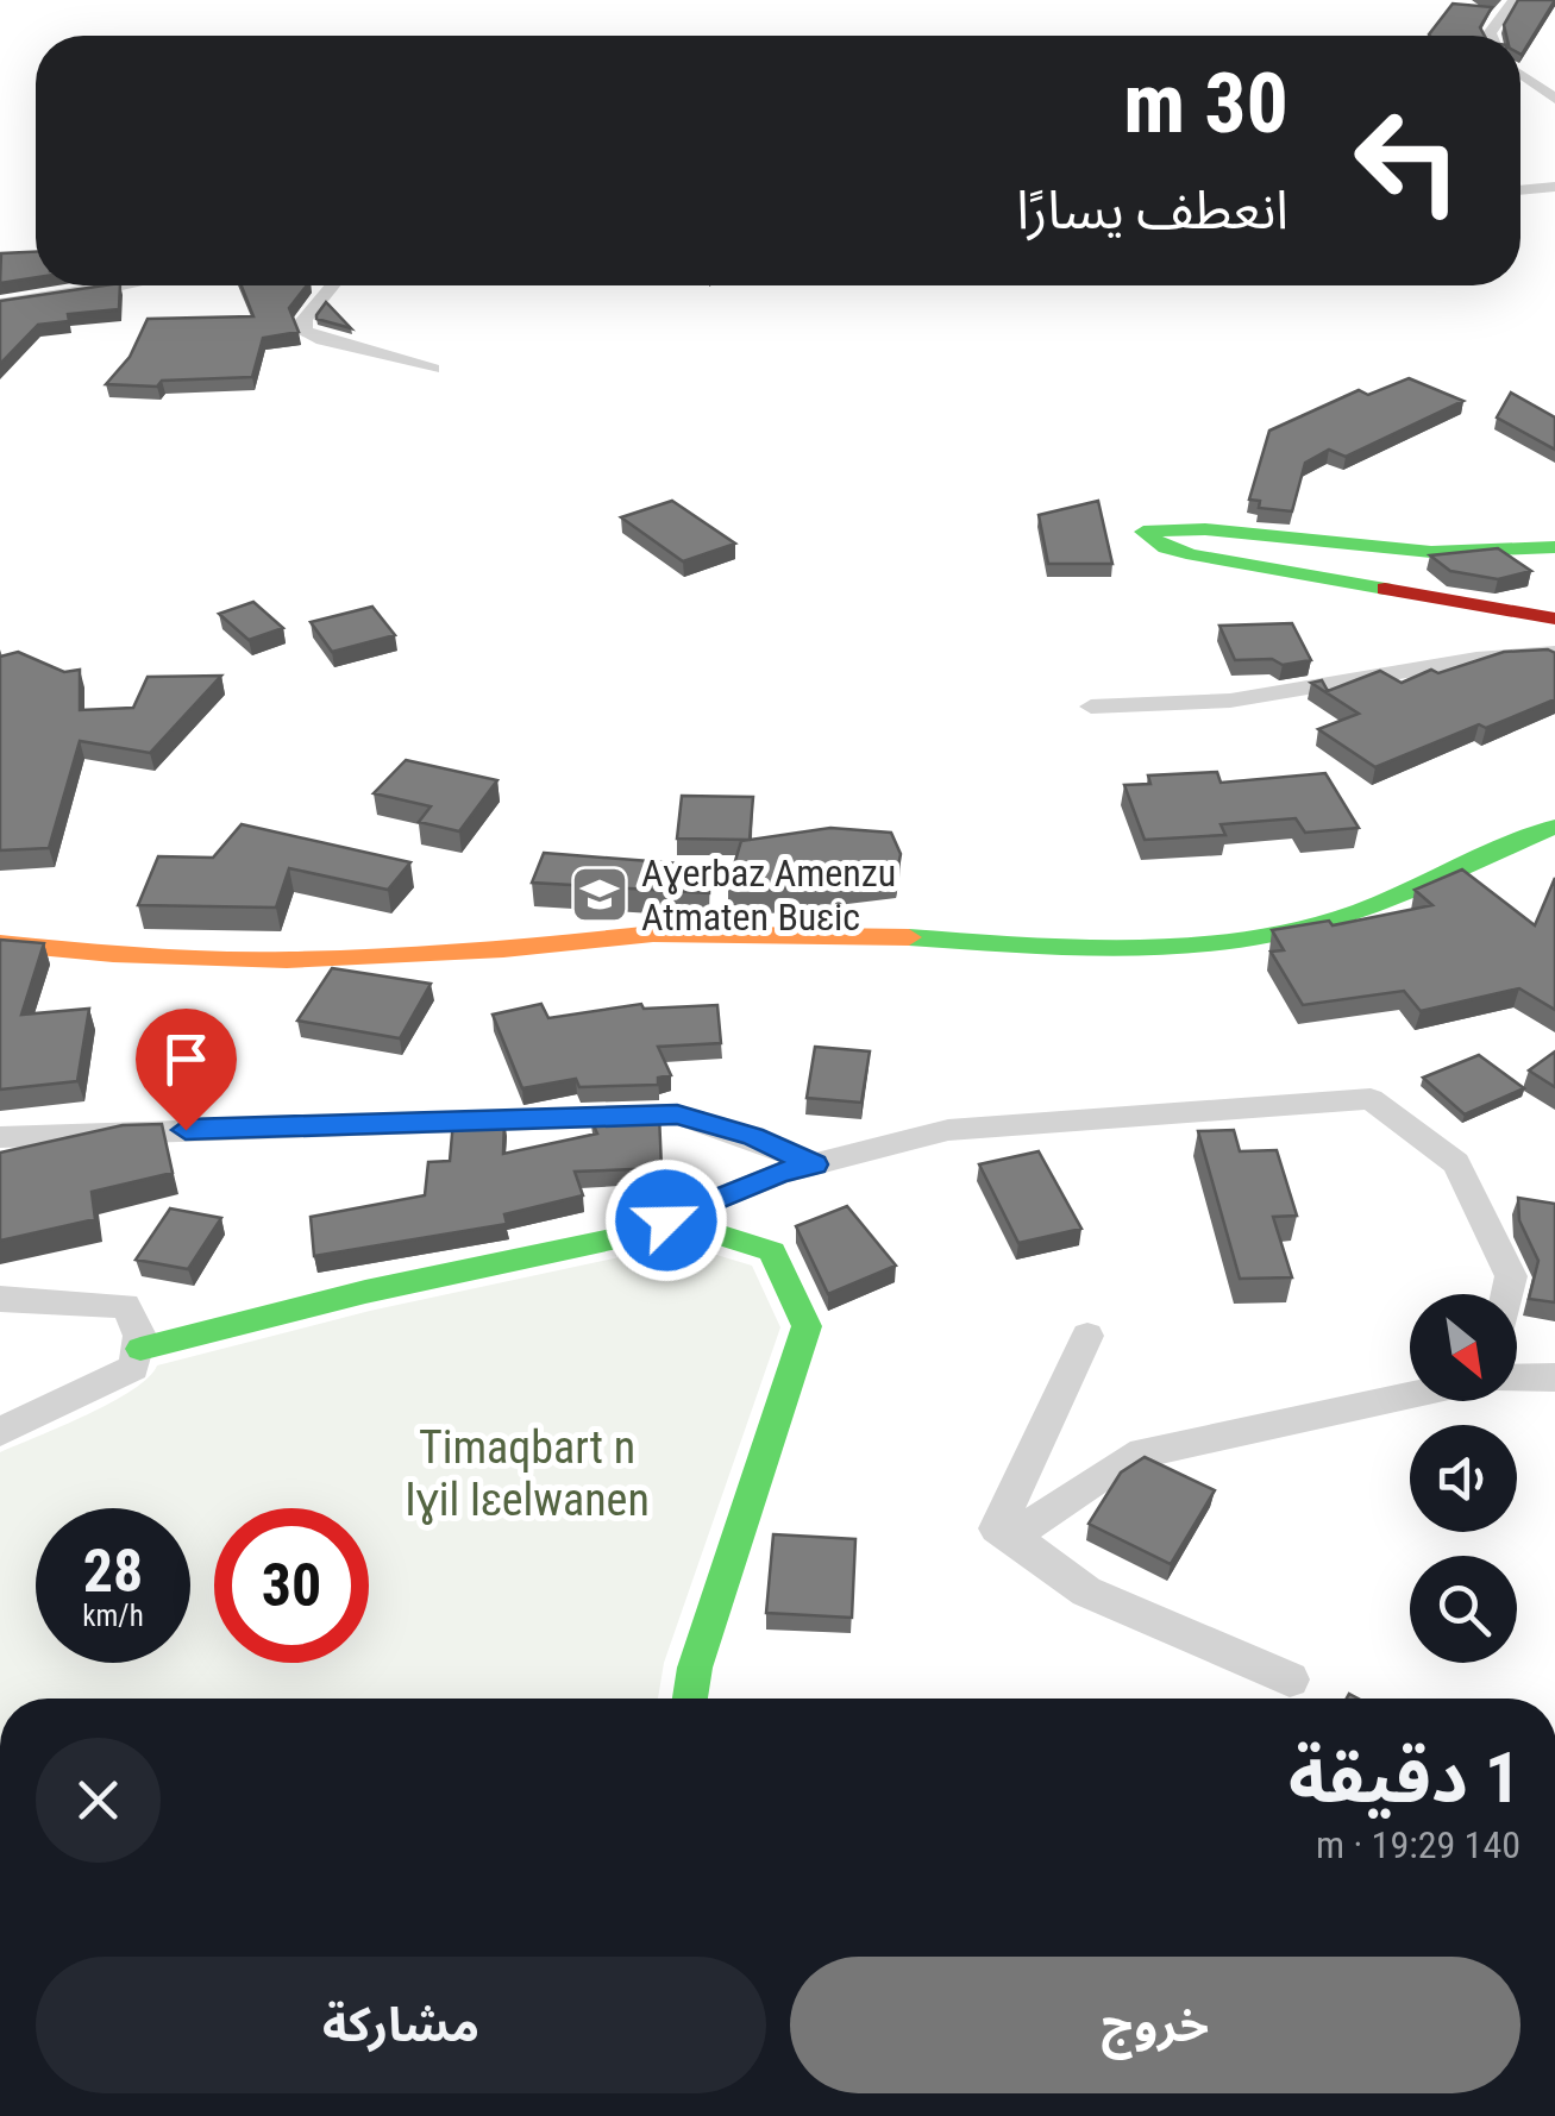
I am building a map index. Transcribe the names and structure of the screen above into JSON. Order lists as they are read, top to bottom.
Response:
{
  "parks": ["Timaqbart n Iɣil Iɛelwanen"],
  "places": {
    "school or university": ["Aɣerbaz Amenzu Atmaten Buɛic"]
  },
  "north": "bottom right",
  "page": {
    "turn": ["30 m", "انعطف يسارًا"],
    "speed": "28 km/h",
    "limit": "30",
    "heading": ["1 دقيقة", "140 m · 19:29"],
    "buttons": ["خروج", "مشاركة"]
  }
}
